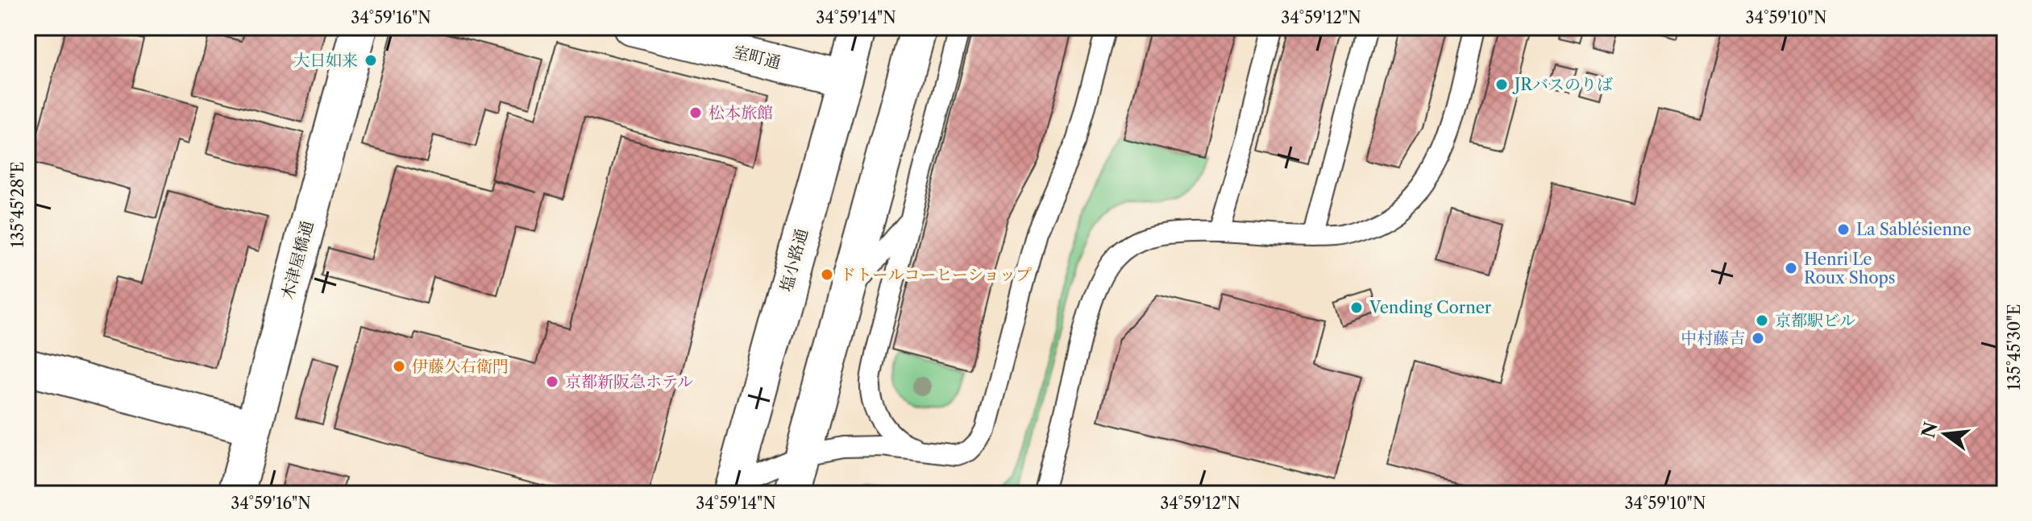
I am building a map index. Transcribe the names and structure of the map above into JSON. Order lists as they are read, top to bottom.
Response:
{
  "streets": {
    "street": ["室町通", "木津屋橋通", "塩小路通"]
  },
  "crossings": [
    ["室町通", "塩小路通"]
  ],
  "places": [
    "大日如来",
    "JRバスのりば",
    "松本旅館",
    "La Sablésienne",
    "Henri Le Roux Shops",
    "ドトールコーヒーショップ",
    "Vending Corner",
    "京都駅ビル",
    "中村藤吉",
    "伊藤久右衛門",
    "京都新阪急ホテル"
  ],
  "north": "left",
  "coordinates": [
    "34°59'16\"N",
    "34°59'14\"N",
    "34°59'12\"N",
    "34°59'10\"N",
    "135°45'28\"E",
    "135°45'30\"E"
  ]
}
